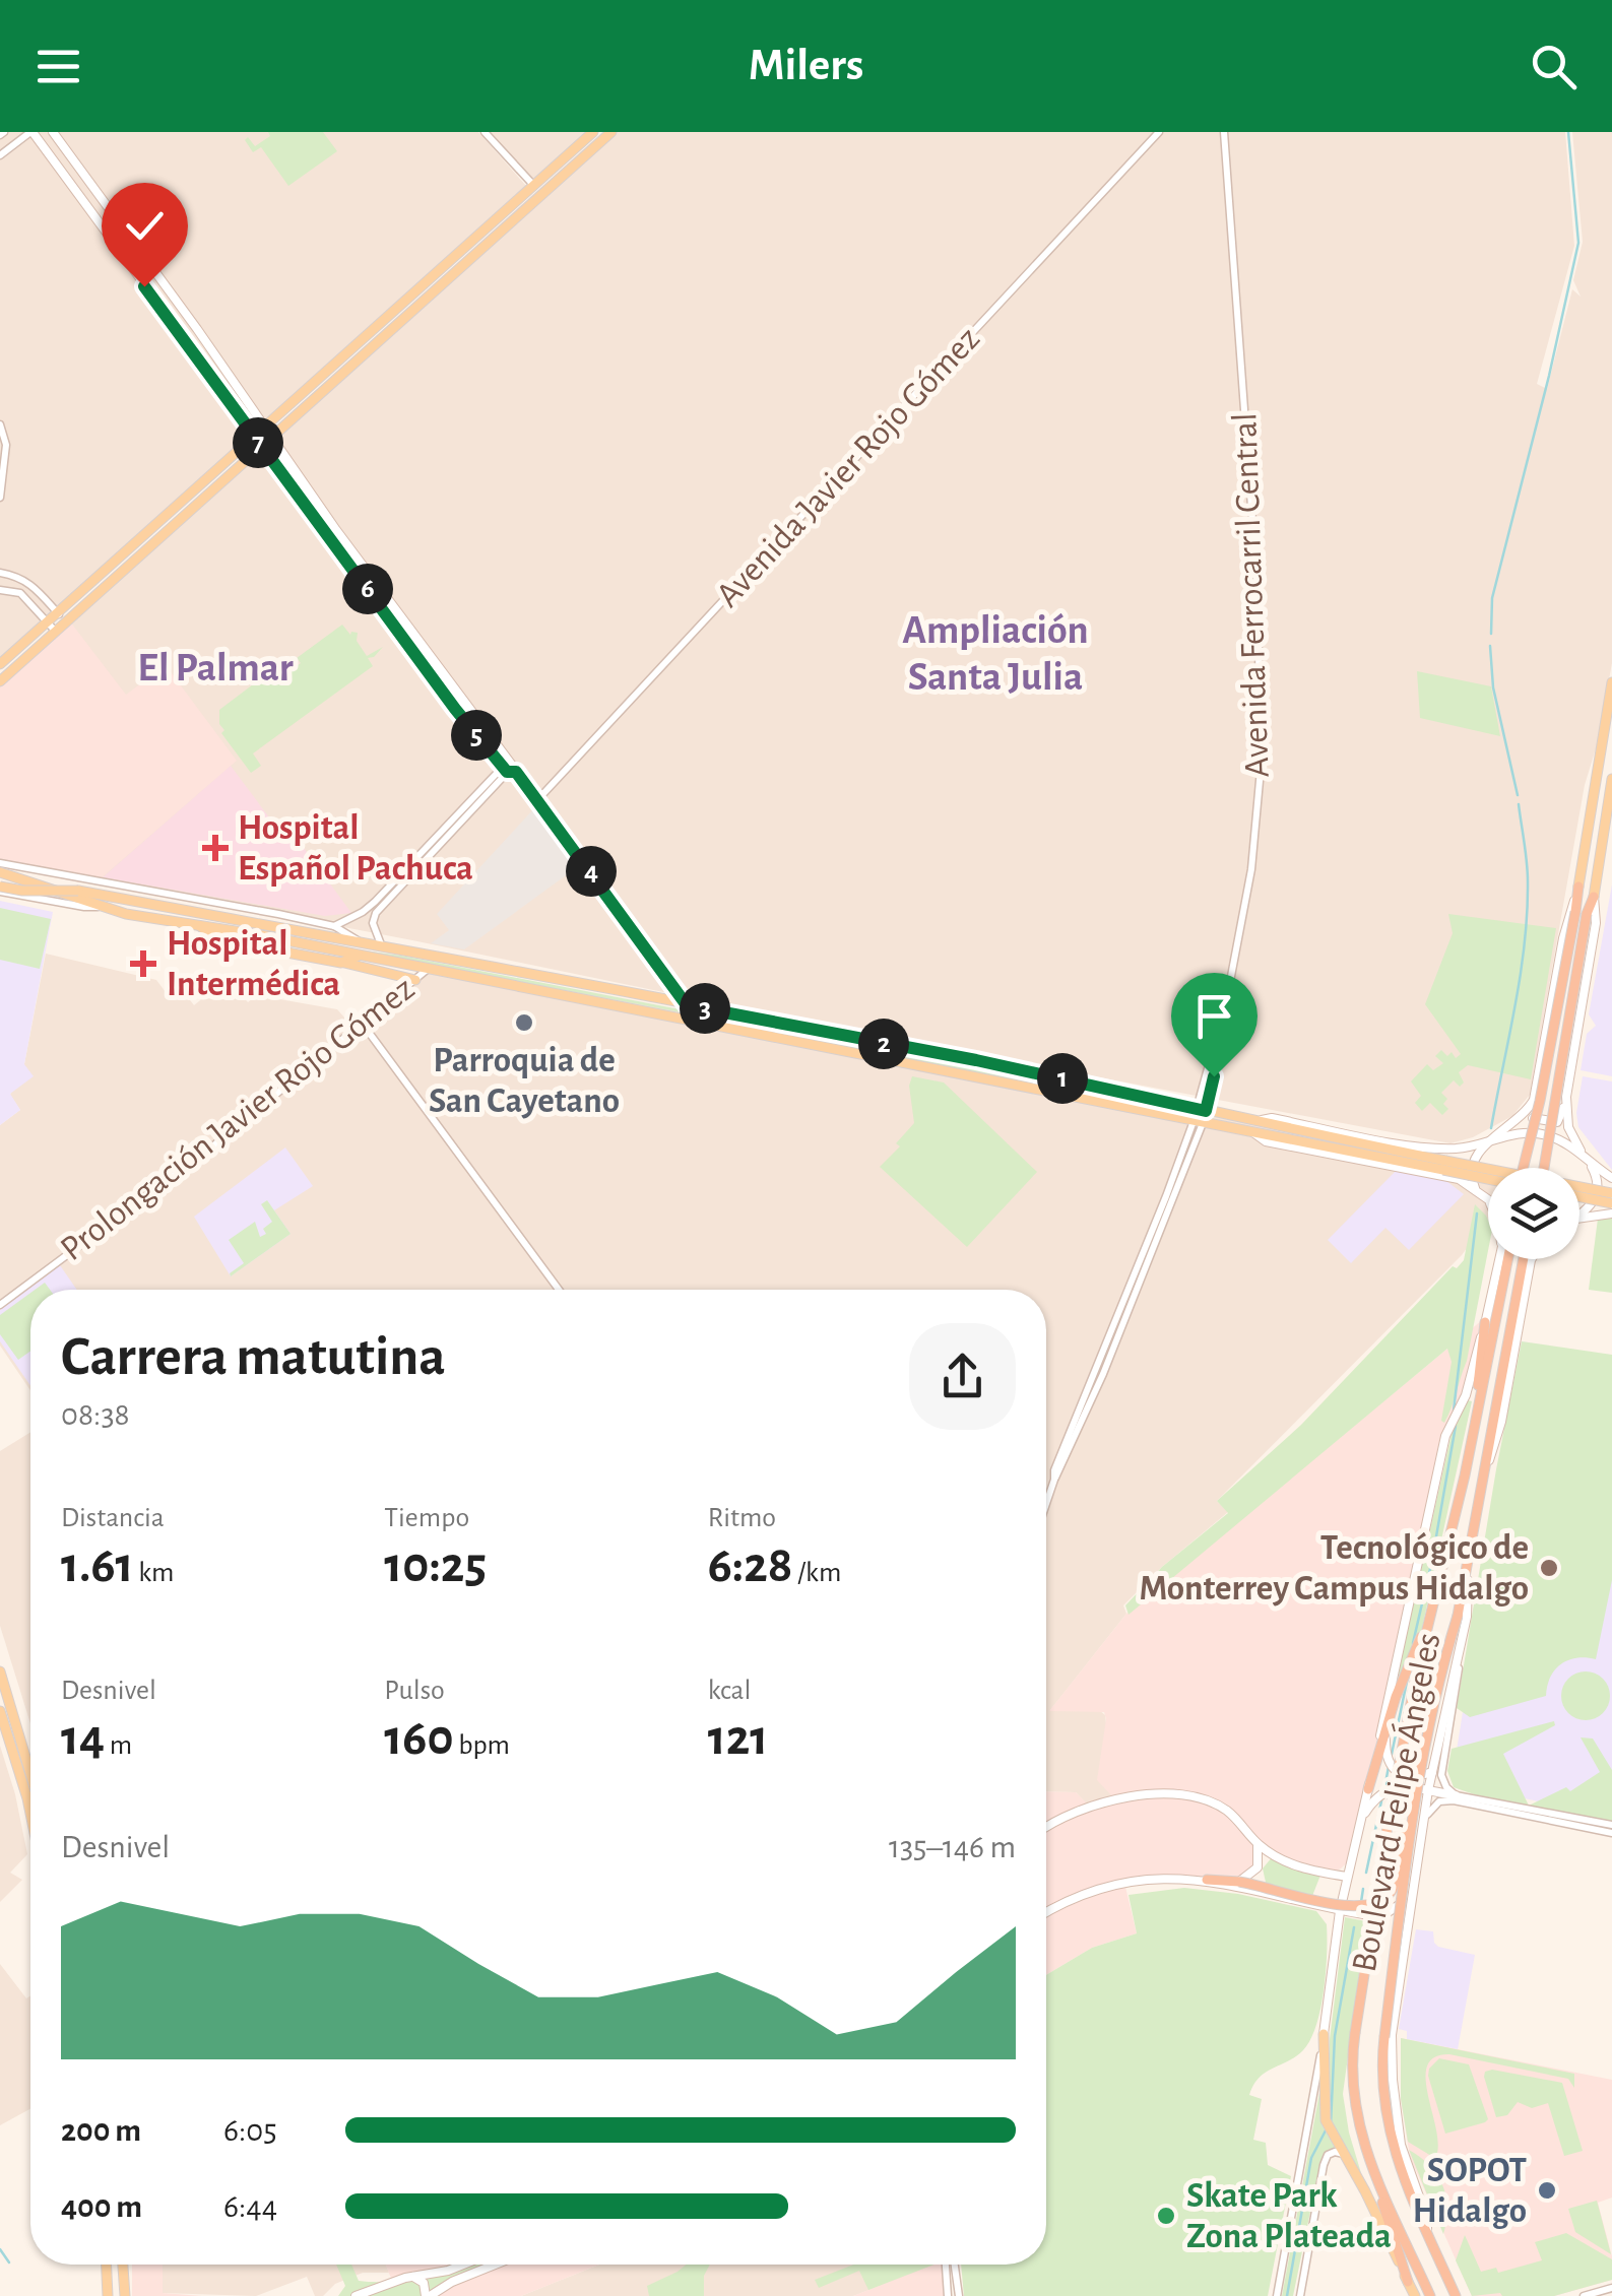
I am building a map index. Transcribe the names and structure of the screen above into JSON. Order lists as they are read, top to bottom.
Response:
{
  "streets": {
    "highway": ["Boulevard Felipe Ángeles"],
    "street": ["Avenida Javier Rojo Gómez", "Avenida Ferrocarril Central", "Prolongación Javier Rojo Gómez"]
  },
  "districts": ["Ampliación Santa Julia", "El Palmar"],
  "places": {
    "health": ["Hospital Español Pachuca", "Hospital Intermédica"],
    "other": [
      "Parroquia de San Cayetano",
      "Tecnológico de Monterrey Campus Hidalgo",
      "SOPOT Hidalgo",
      "Skate Park Zona Plateada"
    ]
  },
  "page": {
    "header": "Milers",
    "pins": [
      "7",
      "6",
      "5",
      "4",
      "3",
      "2",
      "1"
    ],
    "heading": ["Carrera matutina", "08:38"],
    "stats": [
      ["Distancia", "1.61 km"],
      ["Tiempo", "10:25"],
      ["Ritmo", "6:28 /km"],
      ["Desnivel", "14 m"],
      ["Pulso", "160 bpm"],
      ["kcal", "121"]
    ],
    "chart": ["Desnivel", "135–146 m"],
    "list": [
      {
        "name": "200 m",
        "note": "6:05"
      },
      {
        "name": "400 m",
        "note": "6:44"
      }
    ]
  }
}
